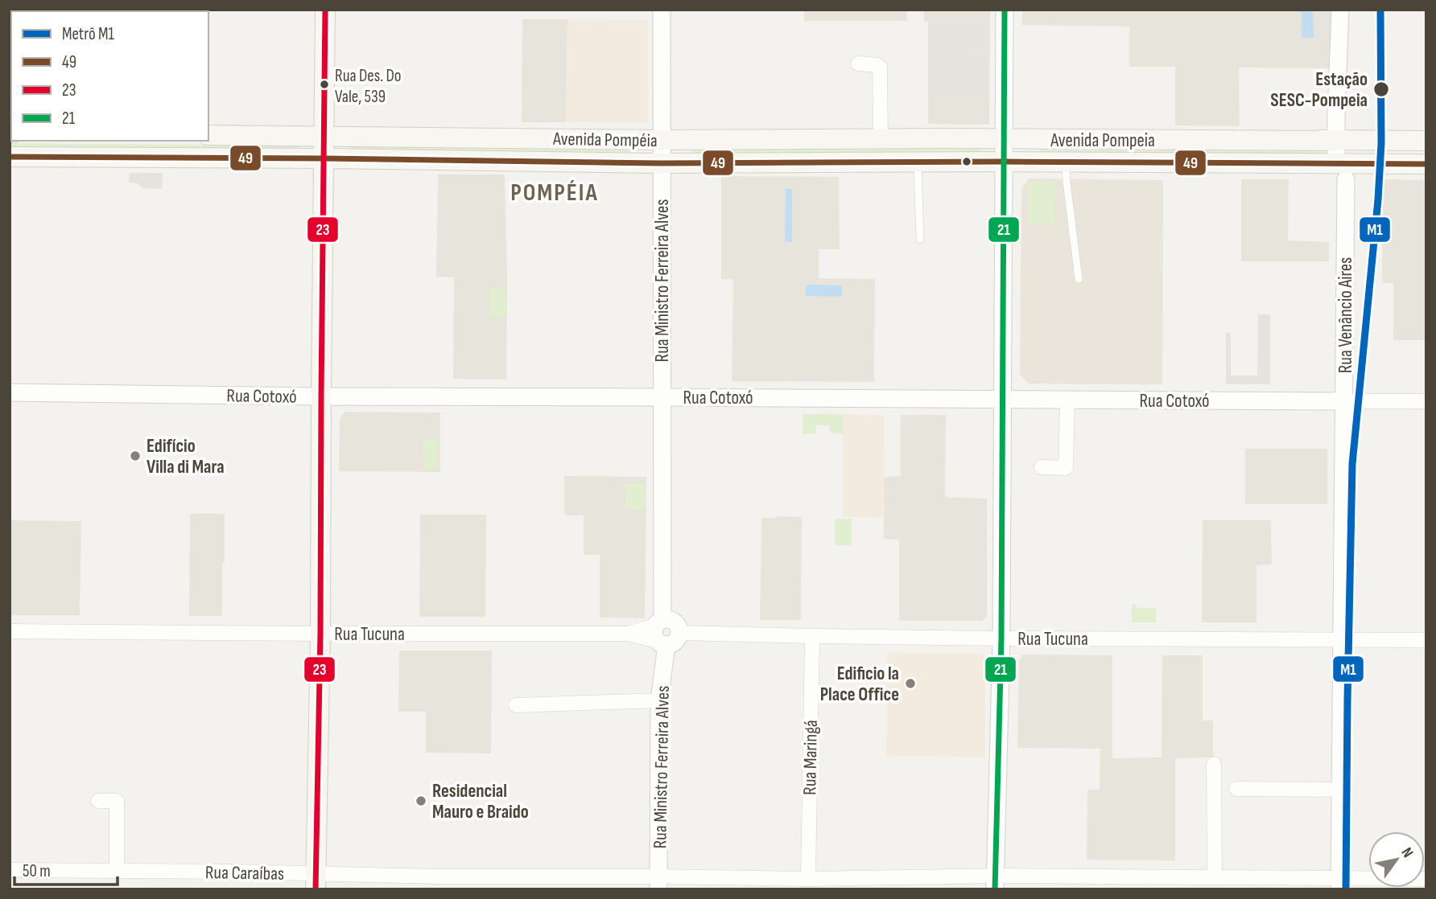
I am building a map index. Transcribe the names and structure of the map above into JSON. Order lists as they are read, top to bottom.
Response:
{
  "streets": {
    "main road": ["Avenida Pompéia", "Avenida Pompeia"],
    "street": [
      "Rua Ministro Ferreira Alves",
      "Rua Venâncio Aires",
      "Rua Cotoxó",
      "Rua Tucuna",
      "Rua Maringá",
      "Rua Caraíbas"
    ]
  },
  "crossings": [
    ["Avenida Pompéia", "Avenida Pompeia"],
    ["Avenida Pompéia", "Rua Ministro Ferreira Alves"],
    ["Avenida Pompeia", "Rua Ministro Ferreira Alves"],
    ["Avenida Pompeia", "Rua Venâncio Aires"],
    ["Rua Ministro Ferreira Alves", "Rua Cotoxó"],
    ["Rua Ministro Ferreira Alves", "Rua Tucuna"],
    ["Rua Ministro Ferreira Alves", "Rua Caraíbas"],
    ["Rua Venâncio Aires", "Rua Cotoxó"],
    ["Rua Venâncio Aires", "Rua Tucuna"],
    ["Rua Venâncio Aires", "Rua Caraíbas"],
    ["Rua Tucuna", "Rua Maringá"],
    ["Rua Maringá", "Rua Caraíbas"]
  ],
  "districts": ["POMPÉIA"],
  "places": [
    "Rua Des. Do Vale, 539",
    "Estação SESC-Pompeia",
    "Edifício Villa di Mara",
    "Edificio la Place Office",
    "Residencial Mauro e Braido"
  ],
  "lines": [
    "metro line M1",
    "transit line 23",
    "transit line 21",
    "transit line 49"
  ],
  "legend": [
    "Metrô M1",
    "49",
    "23",
    "21"
  ],
  "scale_bar": "50 m",
  "north": "top right"
}
